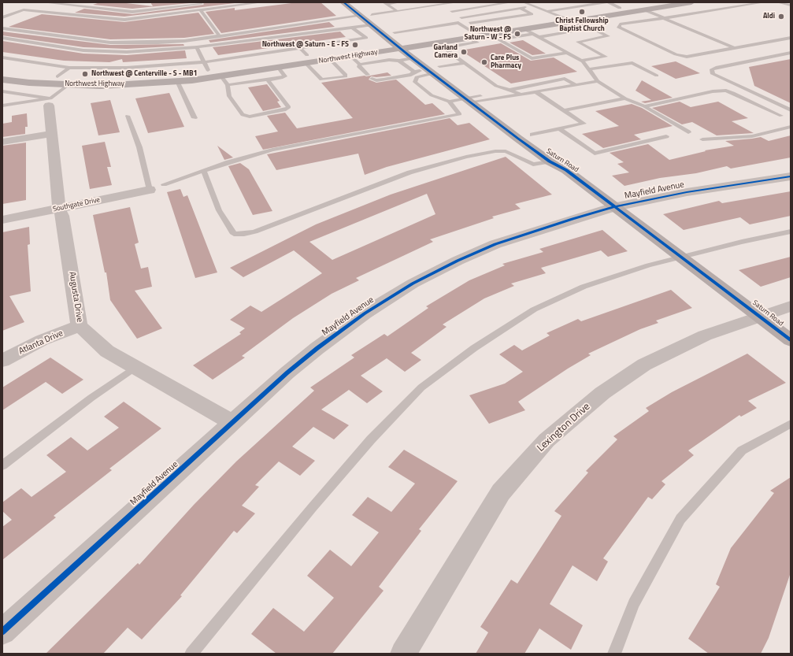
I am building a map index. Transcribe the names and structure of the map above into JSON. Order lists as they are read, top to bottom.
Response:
{
  "streets": {
    "main road": ["Northwest Highway", "Saturn Road"],
    "street": [
      "Mayfield Avenue",
      "Southgate Drive",
      "Augusta Drive",
      "Atlanta Drive",
      "Lexington Drive"
    ]
  },
  "crossings": [
    ["Northwest Highway", "Saturn Road"],
    ["Saturn Road", "Mayfield Avenue"],
    ["Saturn Road", "Lexington Drive"],
    ["Mayfield Avenue", "Augusta Drive"],
    ["Southgate Drive", "Augusta Drive"],
    ["Augusta Drive", "Atlanta Drive"]
  ],
  "places": [
    "Christ Fellowship Baptist Church",
    "Aldi",
    "Northwest @ Saturn - W - FS",
    "Northwest @ Saturn - E - FS",
    "Garland Camera",
    "Care Plus Pharmacy",
    "Northwest @ Centerville - S - MB1"
  ]
}
